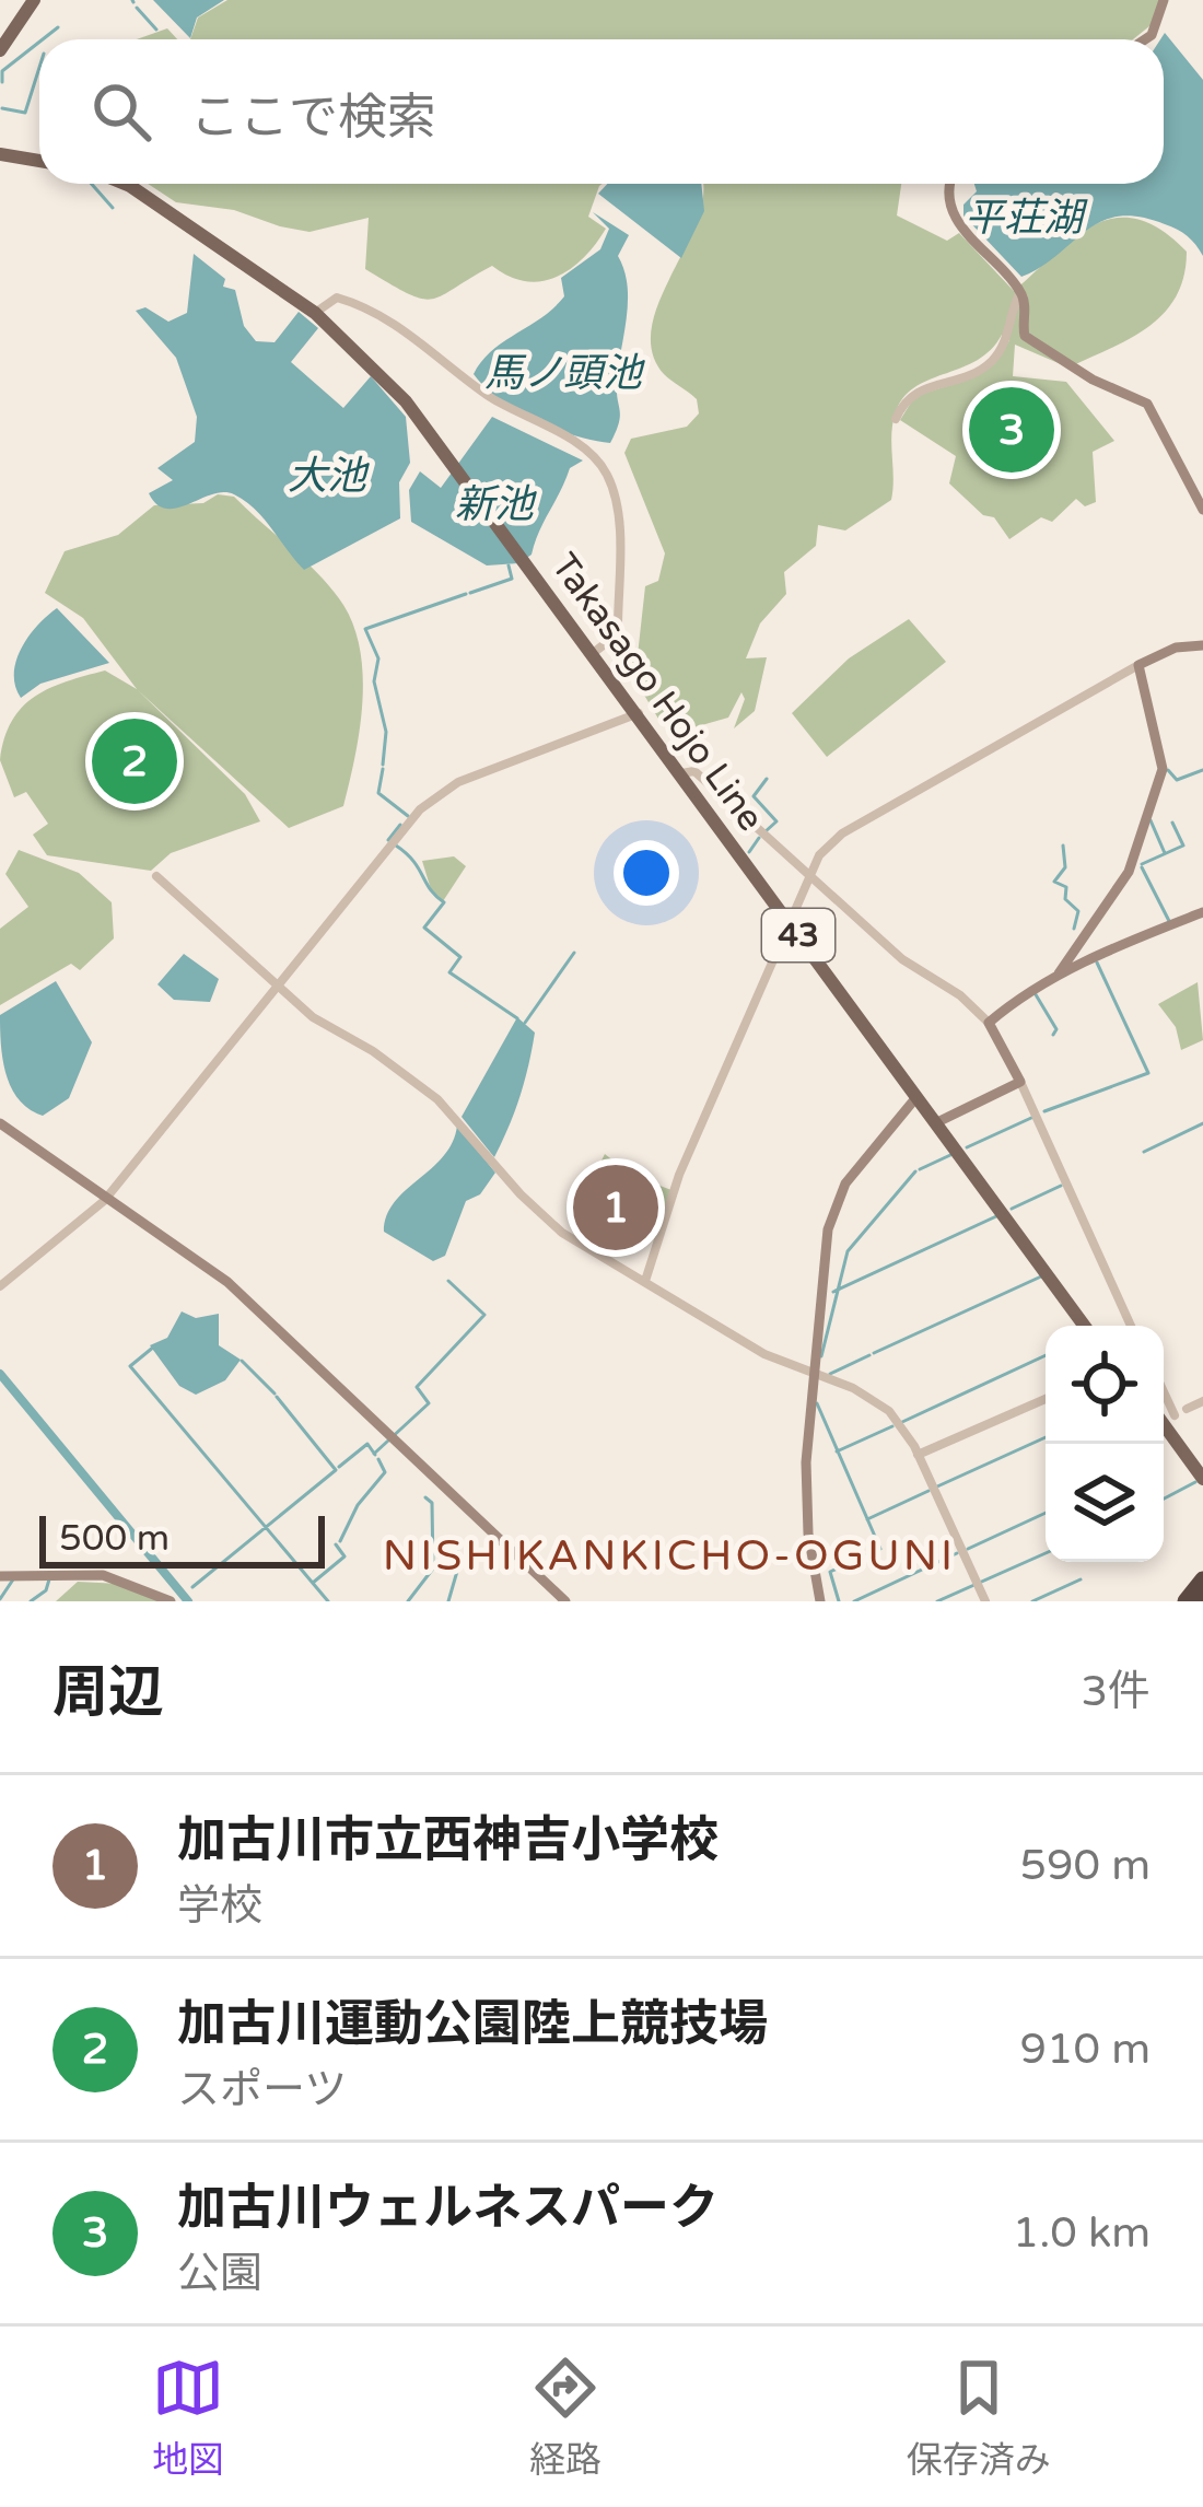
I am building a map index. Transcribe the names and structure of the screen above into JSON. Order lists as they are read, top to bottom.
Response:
{
  "streets": {
    "main road": ["Takasago Hojo Line", "43"]
  },
  "crossings": [
    ["Takasago Hojo Line", "43"]
  ],
  "districts": ["NISHIKANKICHO-OGUNI"],
  "water": [
    "平荘湖",
    "馬ノ頭池",
    "大池",
    "新池"
  ],
  "scale_bar": "500 m",
  "page": {
    "search": "ここで検索",
    "pins": ["3", "2", "1"],
    "scale": "500 m",
    "heading": ["周辺", "3件"],
    "list": [
      {
        "mark": "1",
        "name": "加古川市立西神吉小学校",
        "note": "学校",
        "value": "590 m"
      },
      {
        "mark": "2",
        "name": "加古川運動公園陸上競技場",
        "note": "スポーツ",
        "value": "910 m"
      },
      {
        "mark": "3",
        "name": "加古川ウェルネスパーク",
        "note": "公園",
        "value": "1.0 km"
      }
    ],
    "nav": ["地図", "経路", "保存済み"]
  }
}
